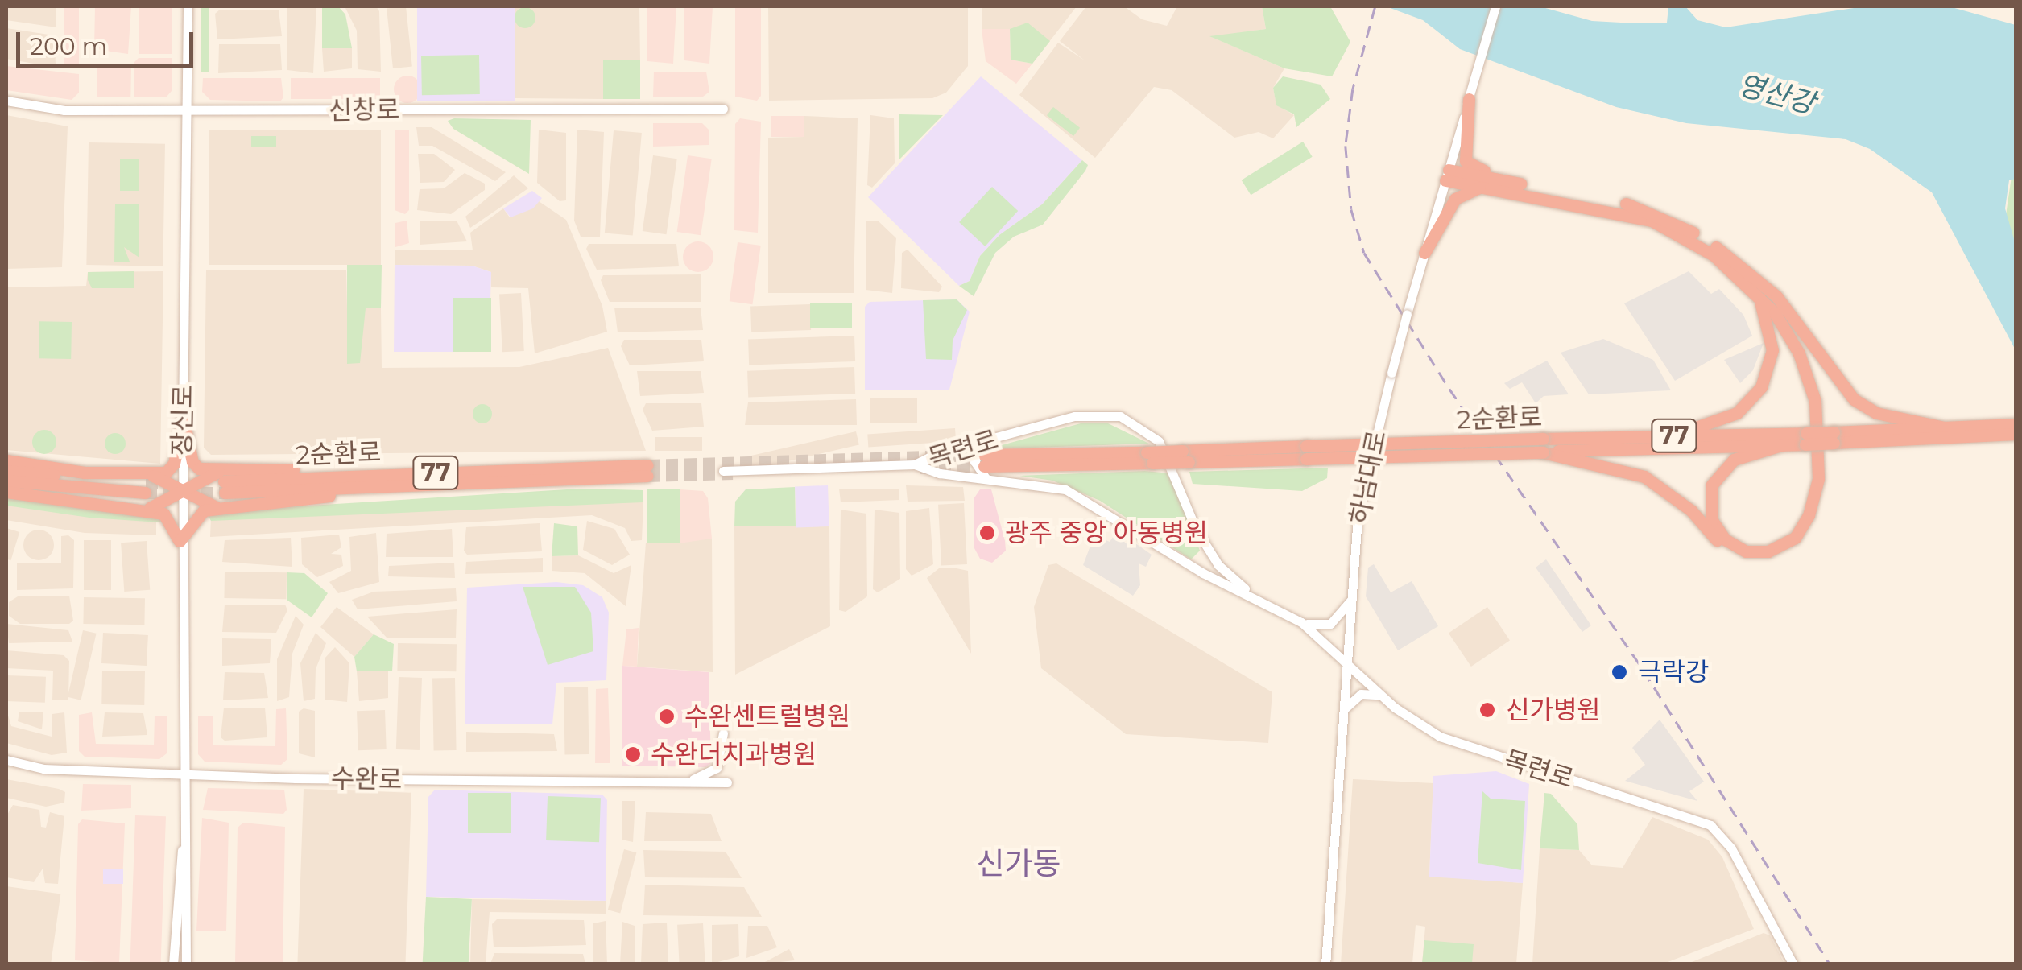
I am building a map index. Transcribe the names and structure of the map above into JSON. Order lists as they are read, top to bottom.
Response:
{
  "streets": {
    "highway": ["2순환로", "77"],
    "main road": [
      "신창로",
      "장신로",
      "목련로",
      "하남대로",
      "수완로"
    ]
  },
  "crossings": [
    ["신창로", "장신로"],
    ["2순환로", "목련로"],
    ["장신로", "수완로"],
    ["목련로", "하남대로"]
  ],
  "districts": ["신가동"],
  "water": ["영산강"],
  "places": [
    "광주 중앙 아동병원",
    "극락강",
    "신가병원",
    "수완센트럴병원",
    "수완더치과병원"
  ],
  "scale_bar": "200 m"
}
